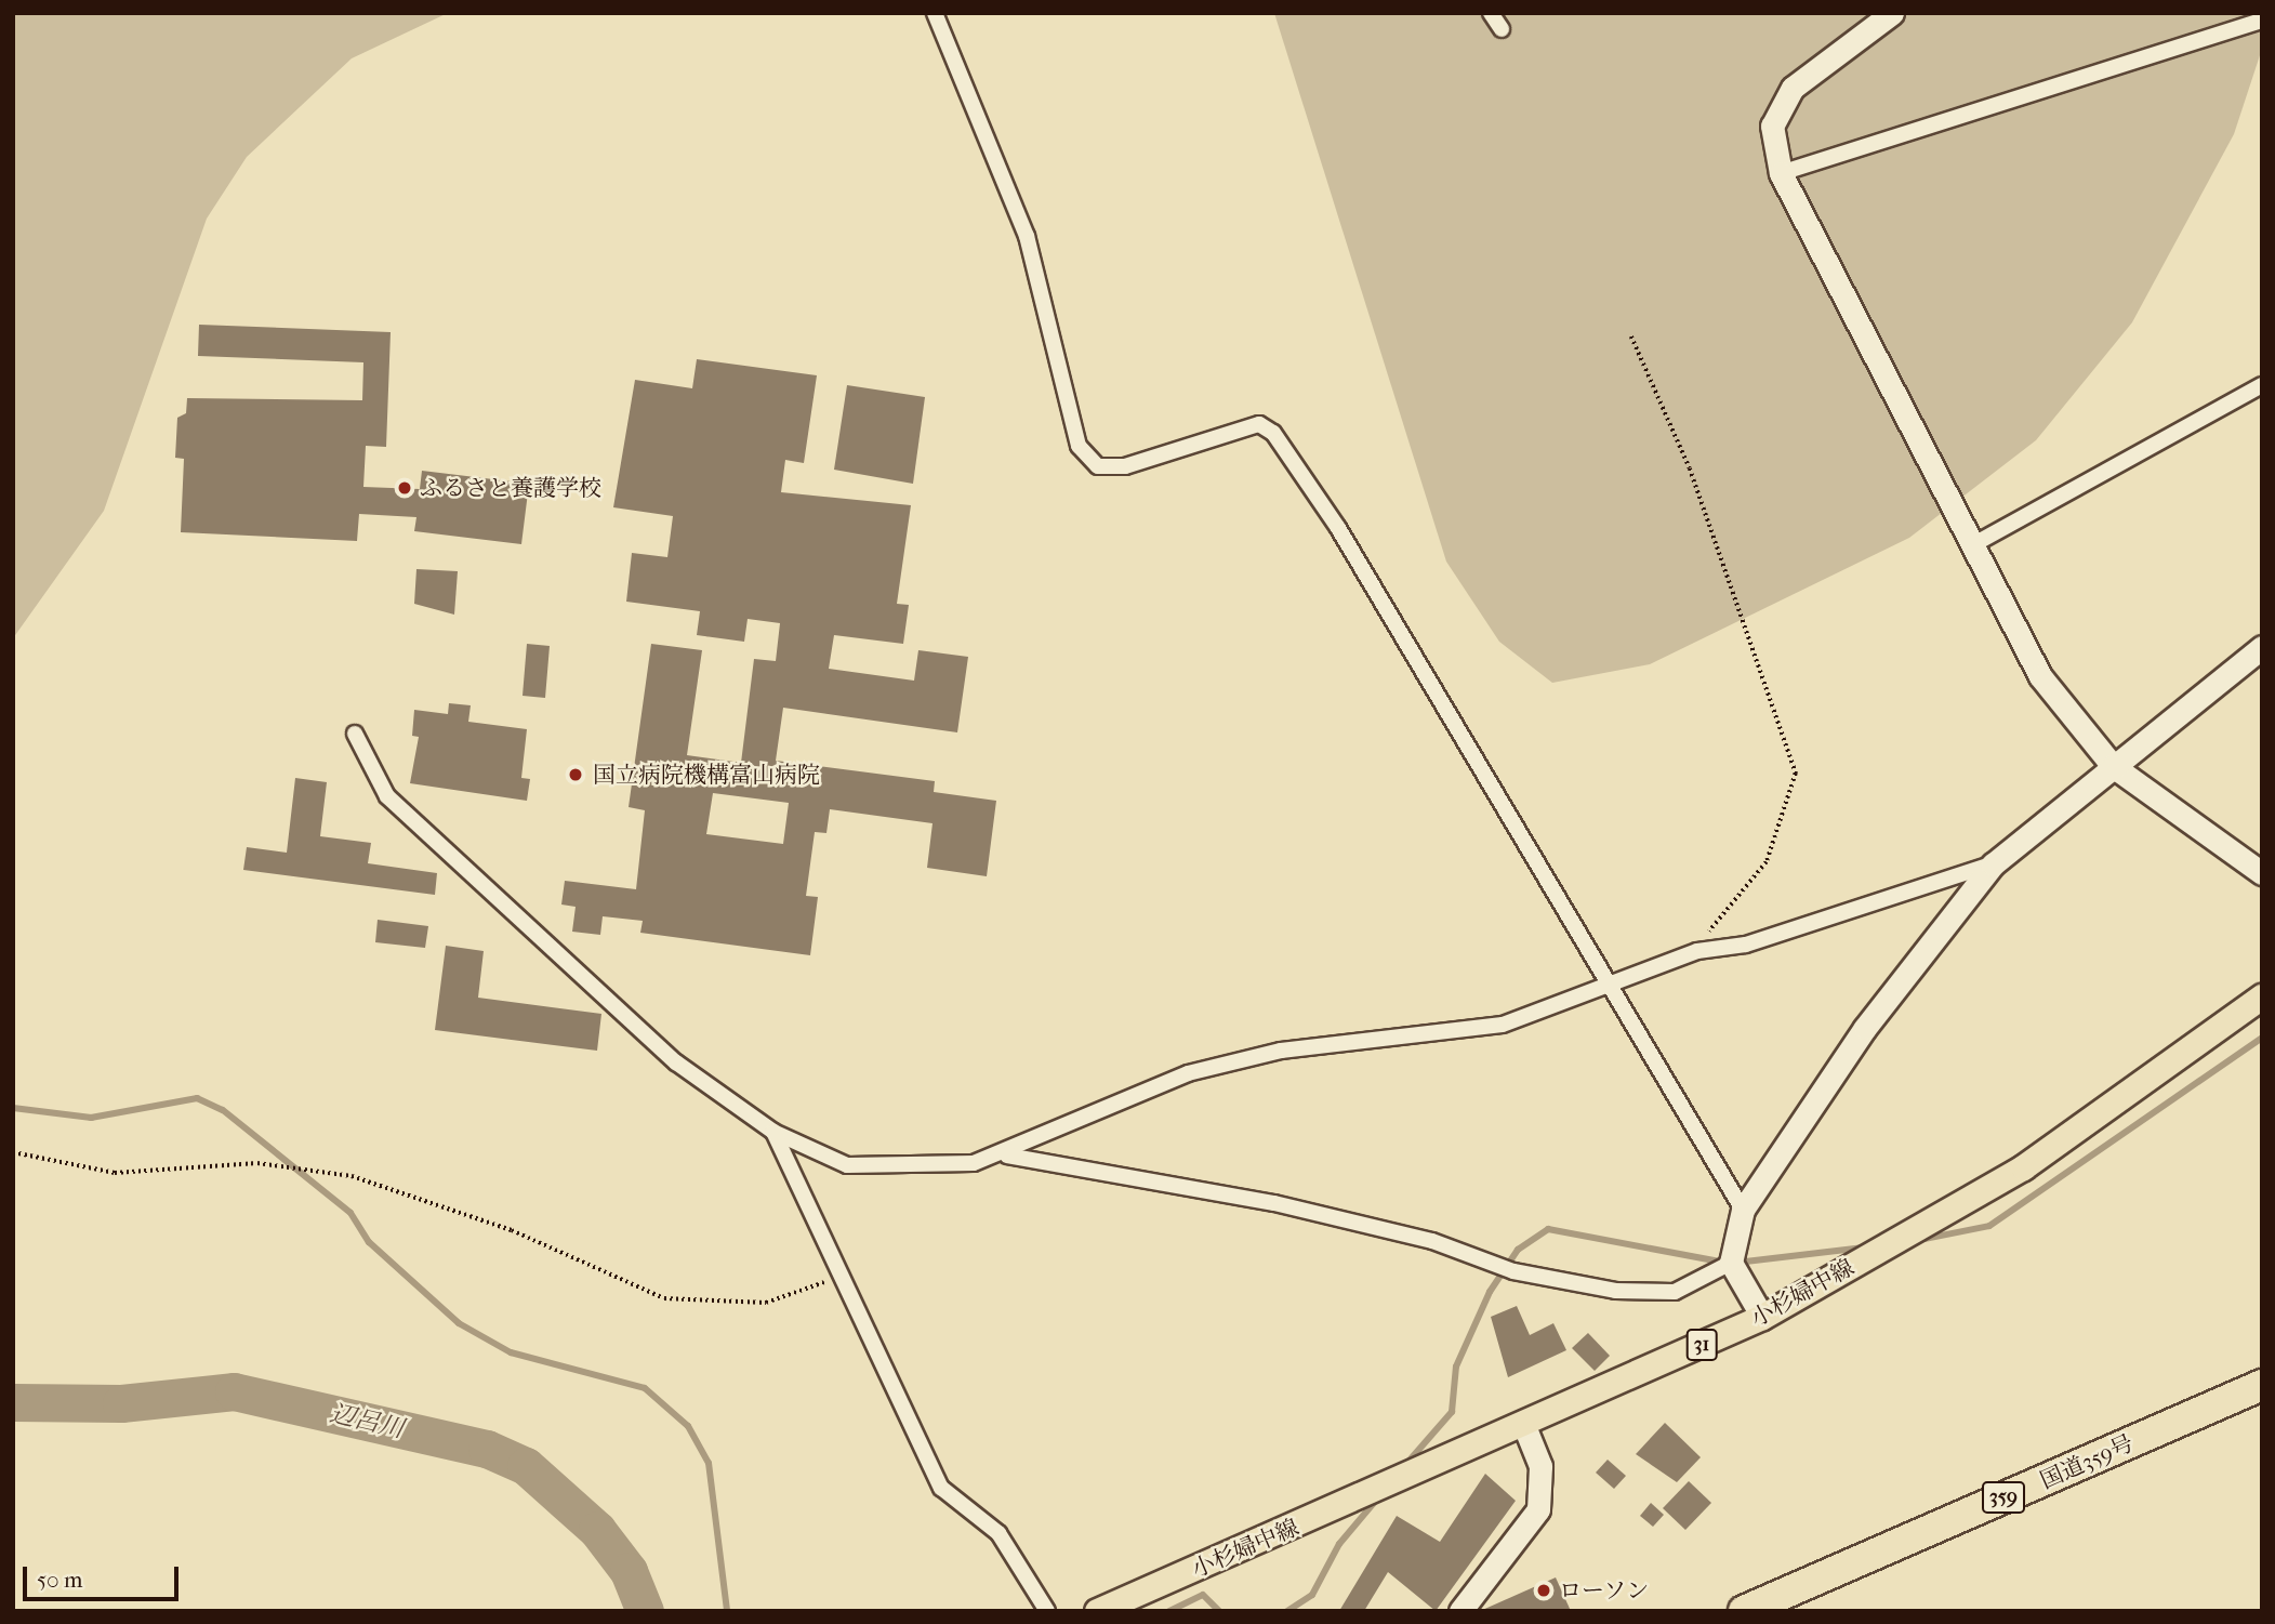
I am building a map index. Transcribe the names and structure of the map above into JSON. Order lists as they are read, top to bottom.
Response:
{
  "streets": {
    "highway": ["国道359号", "359"],
    "main road": ["小杉婦中線", "31"]
  },
  "water": ["辺呂川"],
  "places": ["ふるさと養護学校", "国立病院機構富山病院", "ローソン"],
  "scale_bar": "50 m"
}
